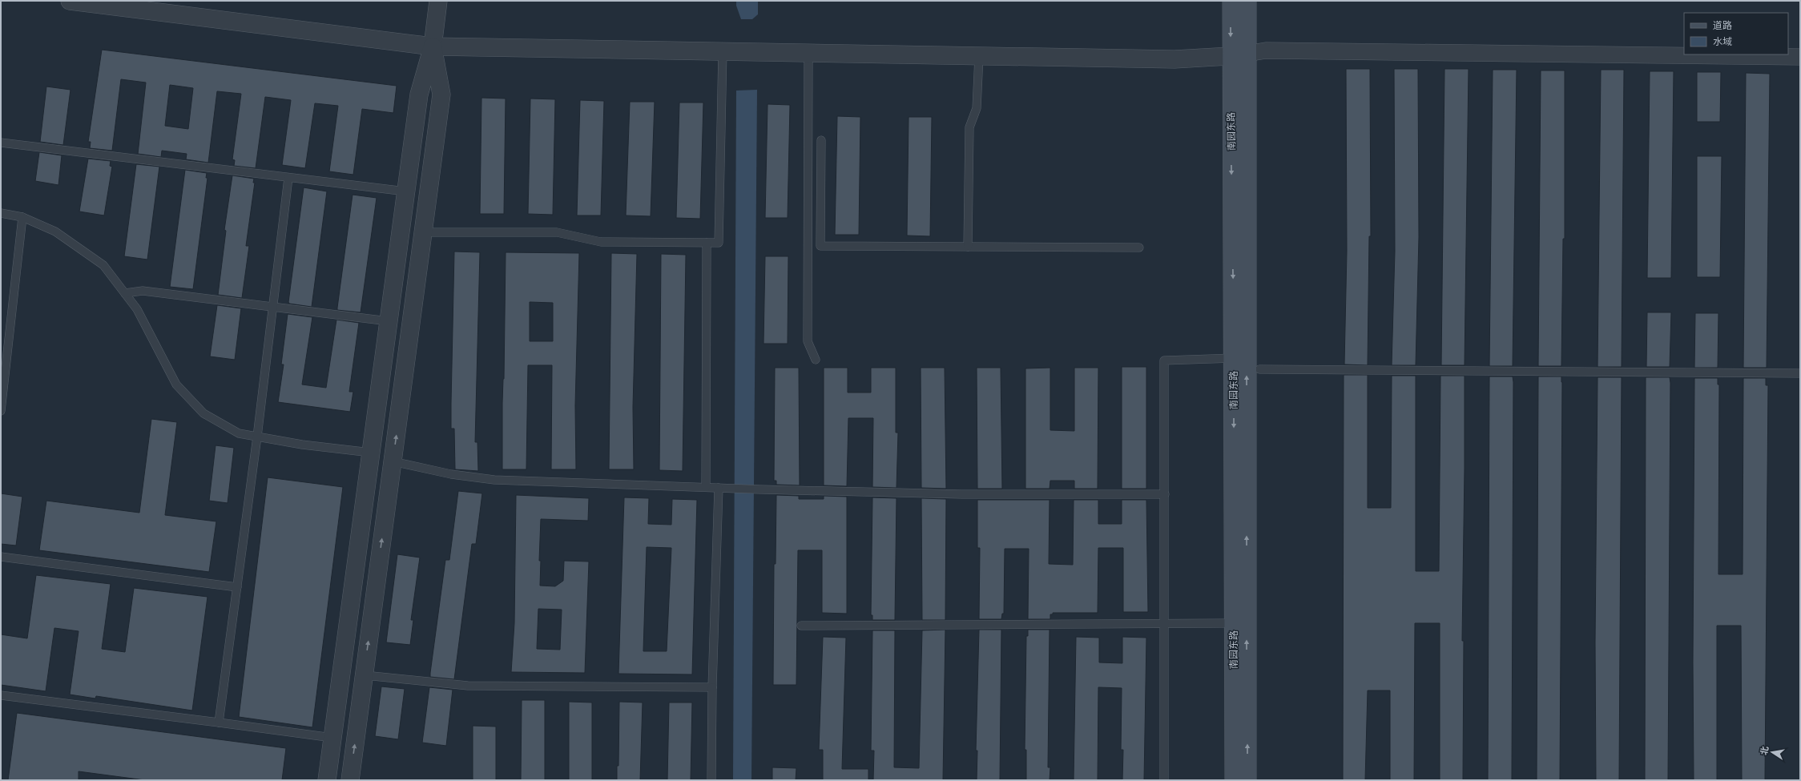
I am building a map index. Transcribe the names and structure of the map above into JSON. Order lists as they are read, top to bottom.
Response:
{
  "streets": {
    "main road": ["南园东路"]
  },
  "legend": ["道路", "水域"],
  "north": "left"
}
